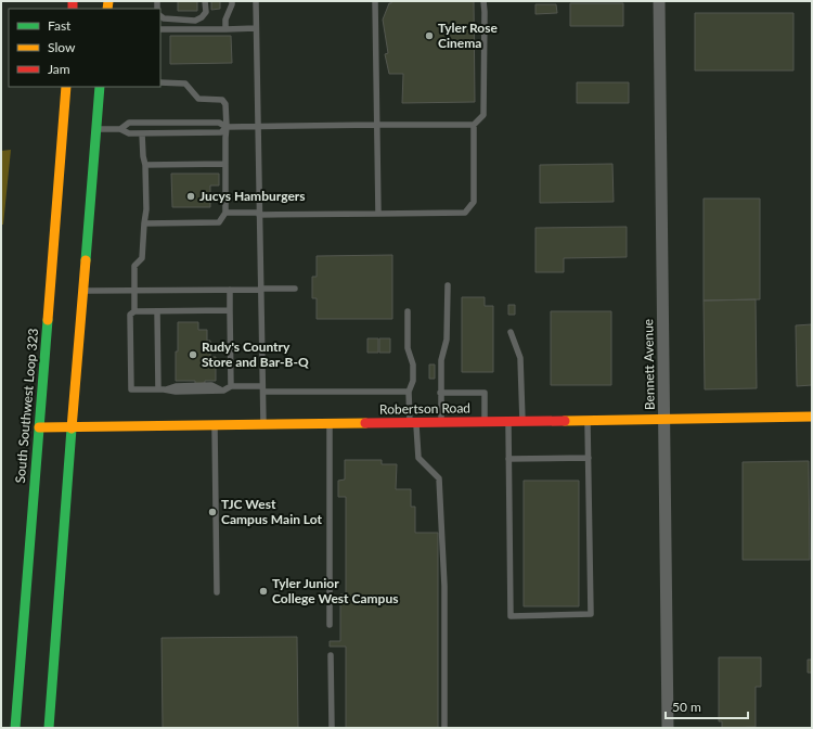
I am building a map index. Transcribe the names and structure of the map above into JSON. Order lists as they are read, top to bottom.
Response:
{
  "streets": {
    "main road": ["South Southwest Loop 323", "Robertson Road"],
    "street": ["Bennett Avenue"]
  },
  "crossings": [
    ["Bennett Avenue", "Robertson Road"],
    ["South Southwest Loop 323", "Robertson Road"]
  ],
  "places": [
    "Tyler Rose Cinema",
    "Jucys Hamburgers",
    "Rudy's Country Store and Bar-B-Q",
    "TJC West Campus Main Lot",
    "Tyler Junior College West Campus"
  ],
  "legend": ["Fast", "Slow", "Jam"],
  "scale_bar": "50 m"
}
